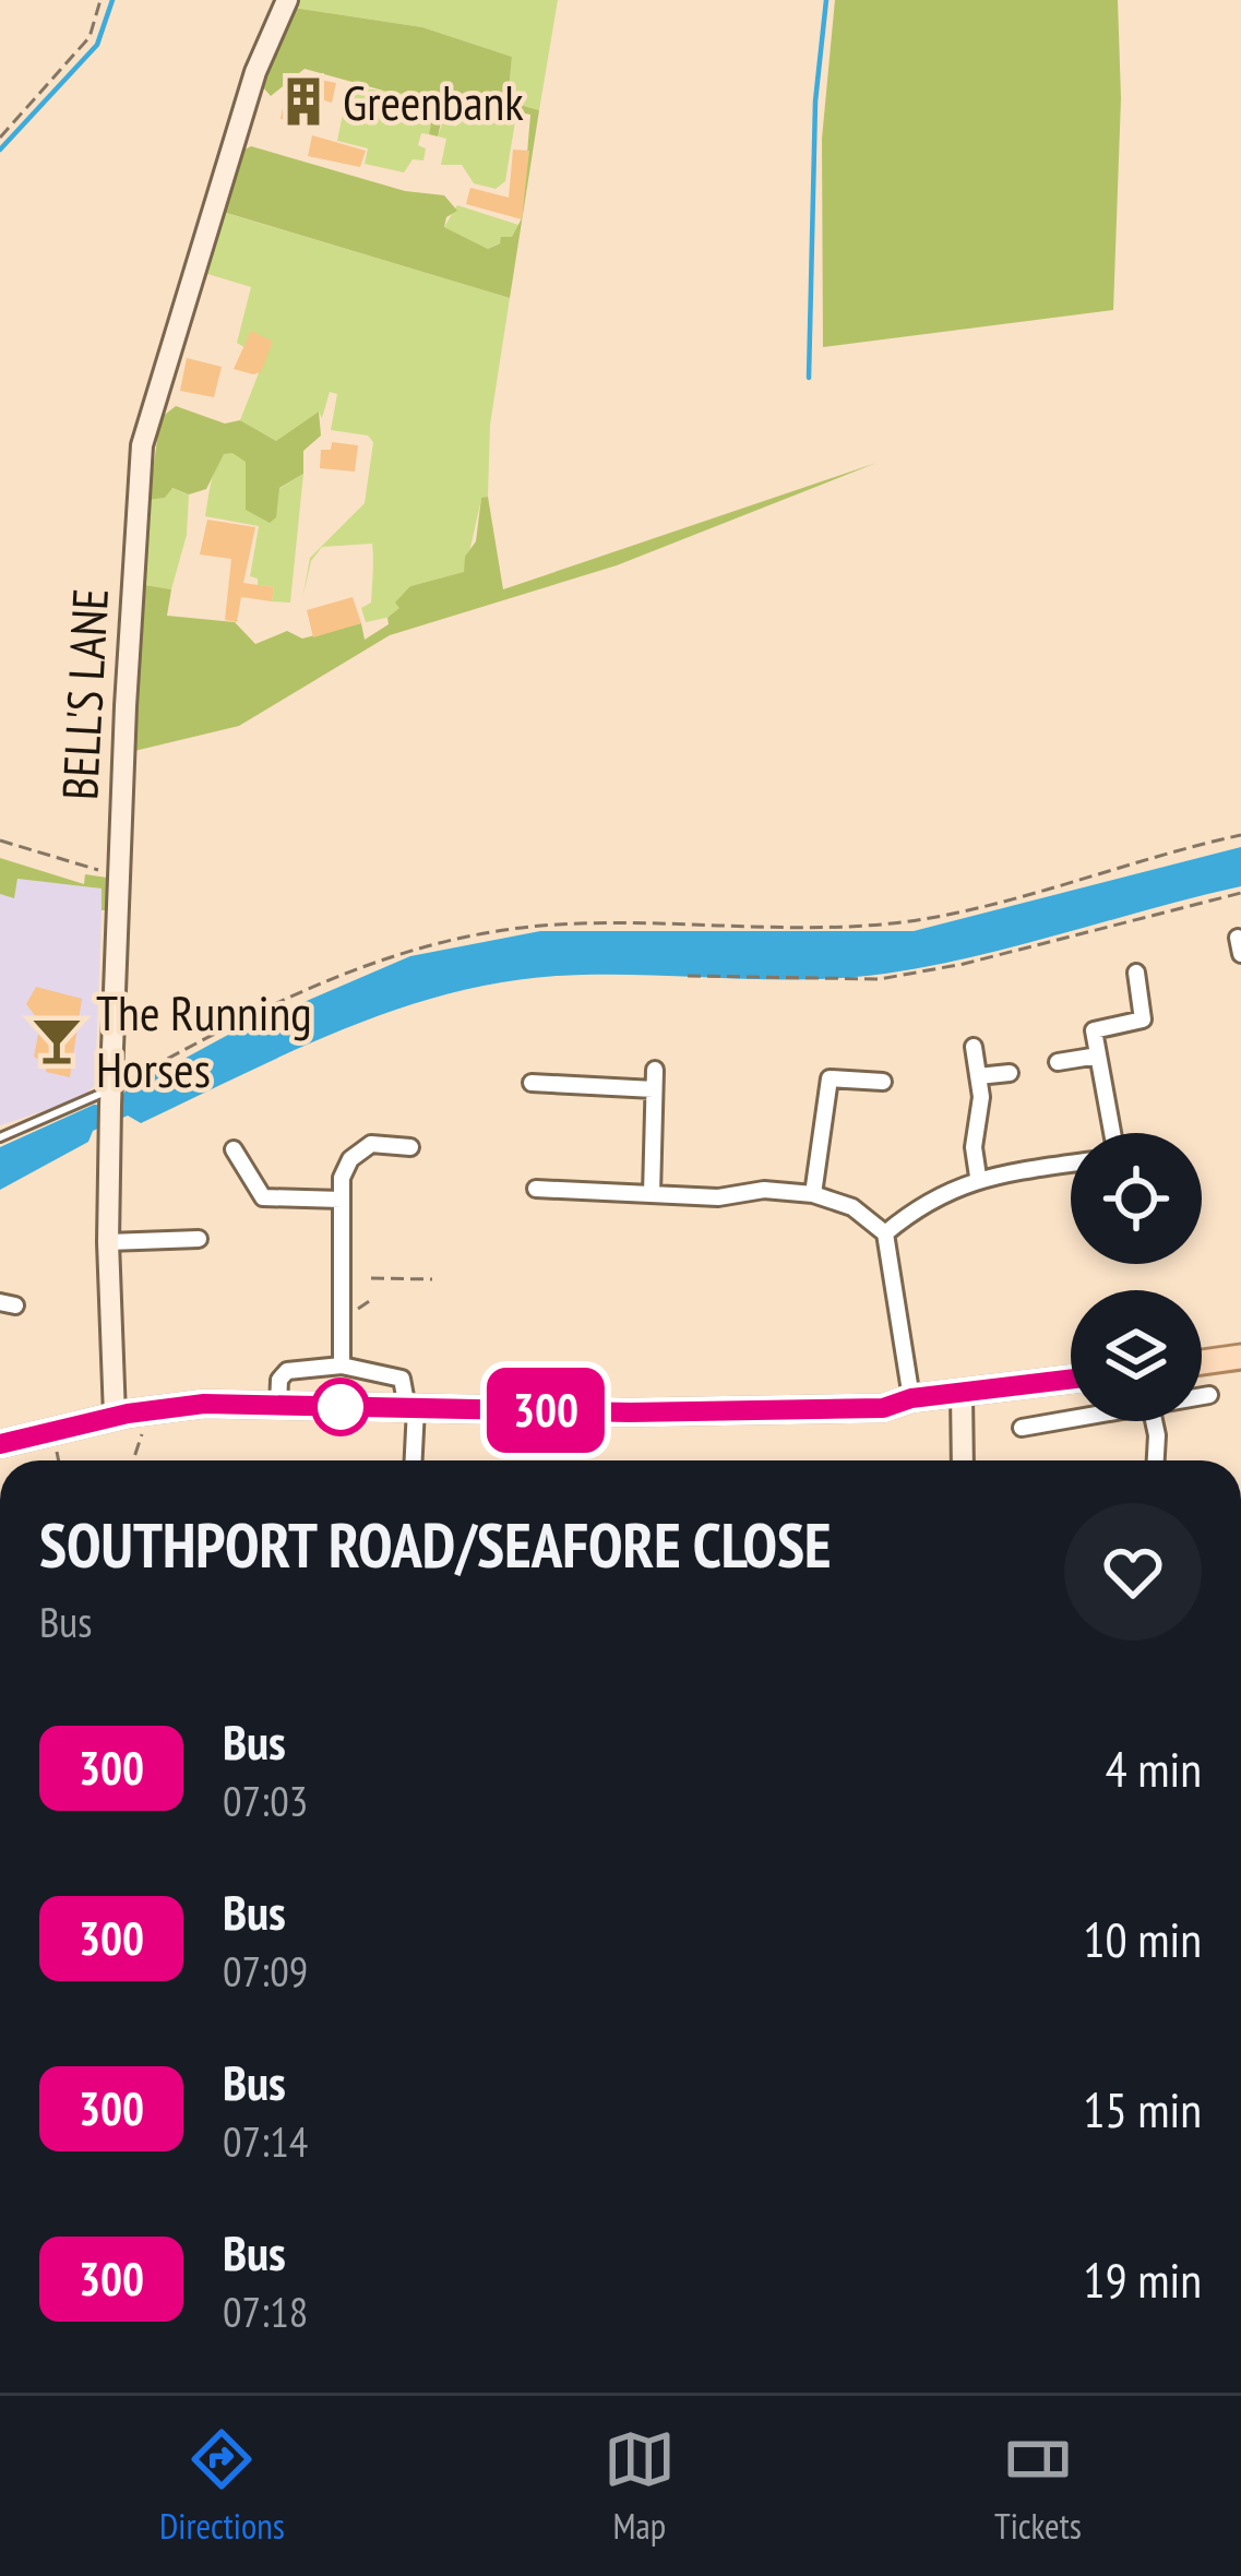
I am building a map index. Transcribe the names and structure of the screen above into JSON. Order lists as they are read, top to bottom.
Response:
{
  "streets": {
    "street": ["BELL'S LANE"]
  },
  "places": {
    "building": ["Greenbank"],
    "bar": ["The Running Horses"]
  },
  "lines": ["bus line 300"],
  "page": {
    "on_map": "300",
    "heading": ["SOUTHPORT ROAD/SEAFORE CLOSE", "Bus"],
    "list": [
      {
        "mark": "300",
        "name": "Bus",
        "note": "07:03",
        "value": "4 min"
      },
      {
        "mark": "300",
        "name": "Bus",
        "note": "07:09",
        "value": "10 min"
      },
      {
        "mark": "300",
        "name": "Bus",
        "note": "07:14",
        "value": "15 min"
      },
      {
        "mark": "300",
        "name": "Bus",
        "note": "07:18",
        "value": "19 min"
      }
    ],
    "tabs": ["Directions", "Map", "Tickets"]
  }
}
